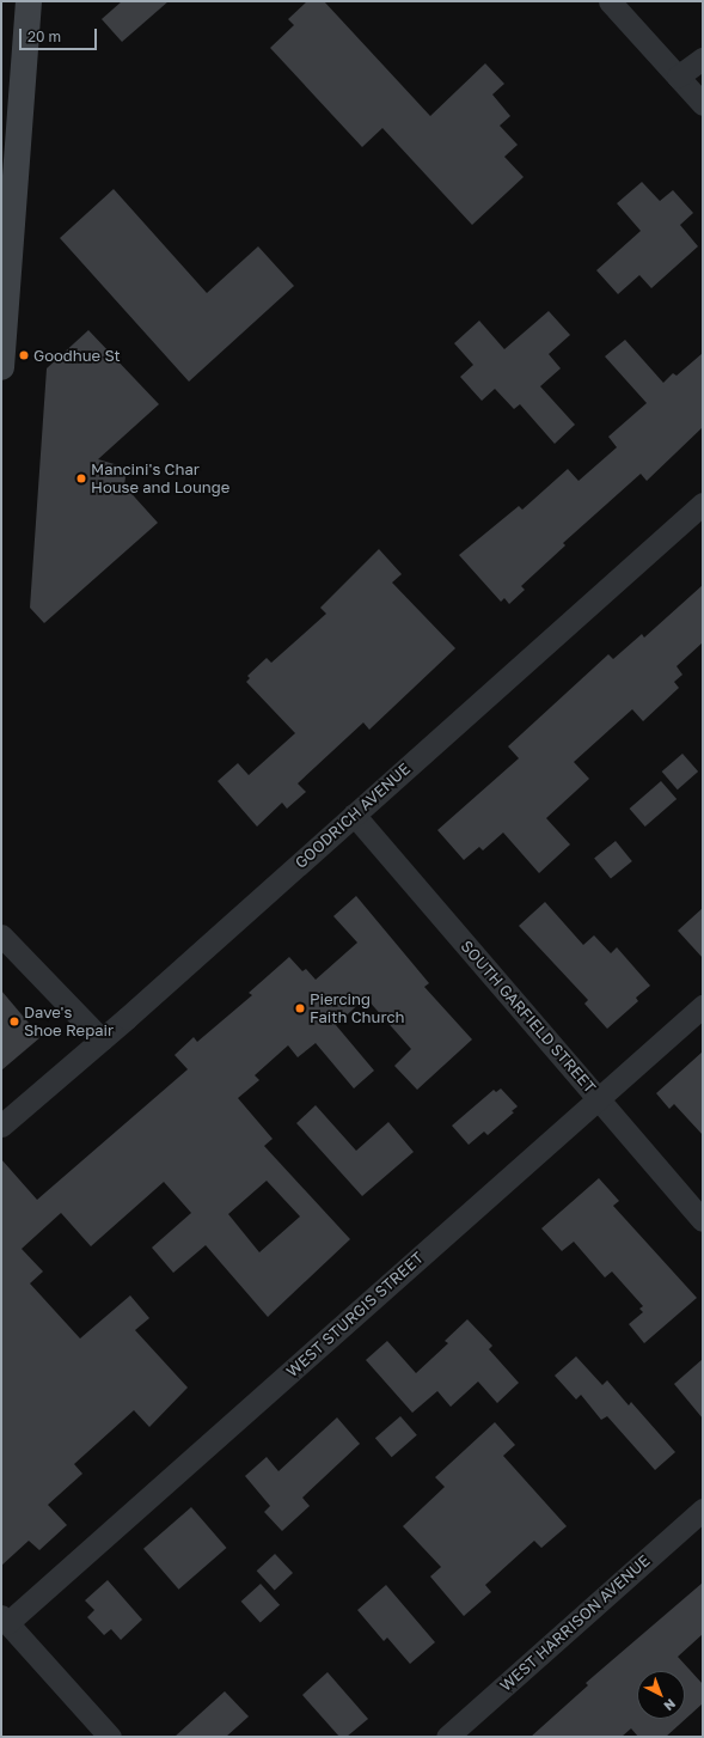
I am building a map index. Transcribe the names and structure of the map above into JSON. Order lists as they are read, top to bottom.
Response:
{
  "streets": {
    "street": [
      "GOODRICH AVENUE",
      "SOUTH GARFIELD STREET",
      "WEST STURGIS STREET",
      "WEST HARRISON AVENUE"
    ]
  },
  "crossings": [
    ["GOODRICH AVENUE", "SOUTH GARFIELD STREET"],
    ["SOUTH GARFIELD STREET", "WEST STURGIS STREET"]
  ],
  "places": [
    "Goodhue St",
    "Mancini's Char House and Lounge",
    "Piercing Faith Church",
    "Dave's Shoe Repair"
  ],
  "scale_bar": "20 m",
  "north": "bottom right"
}
